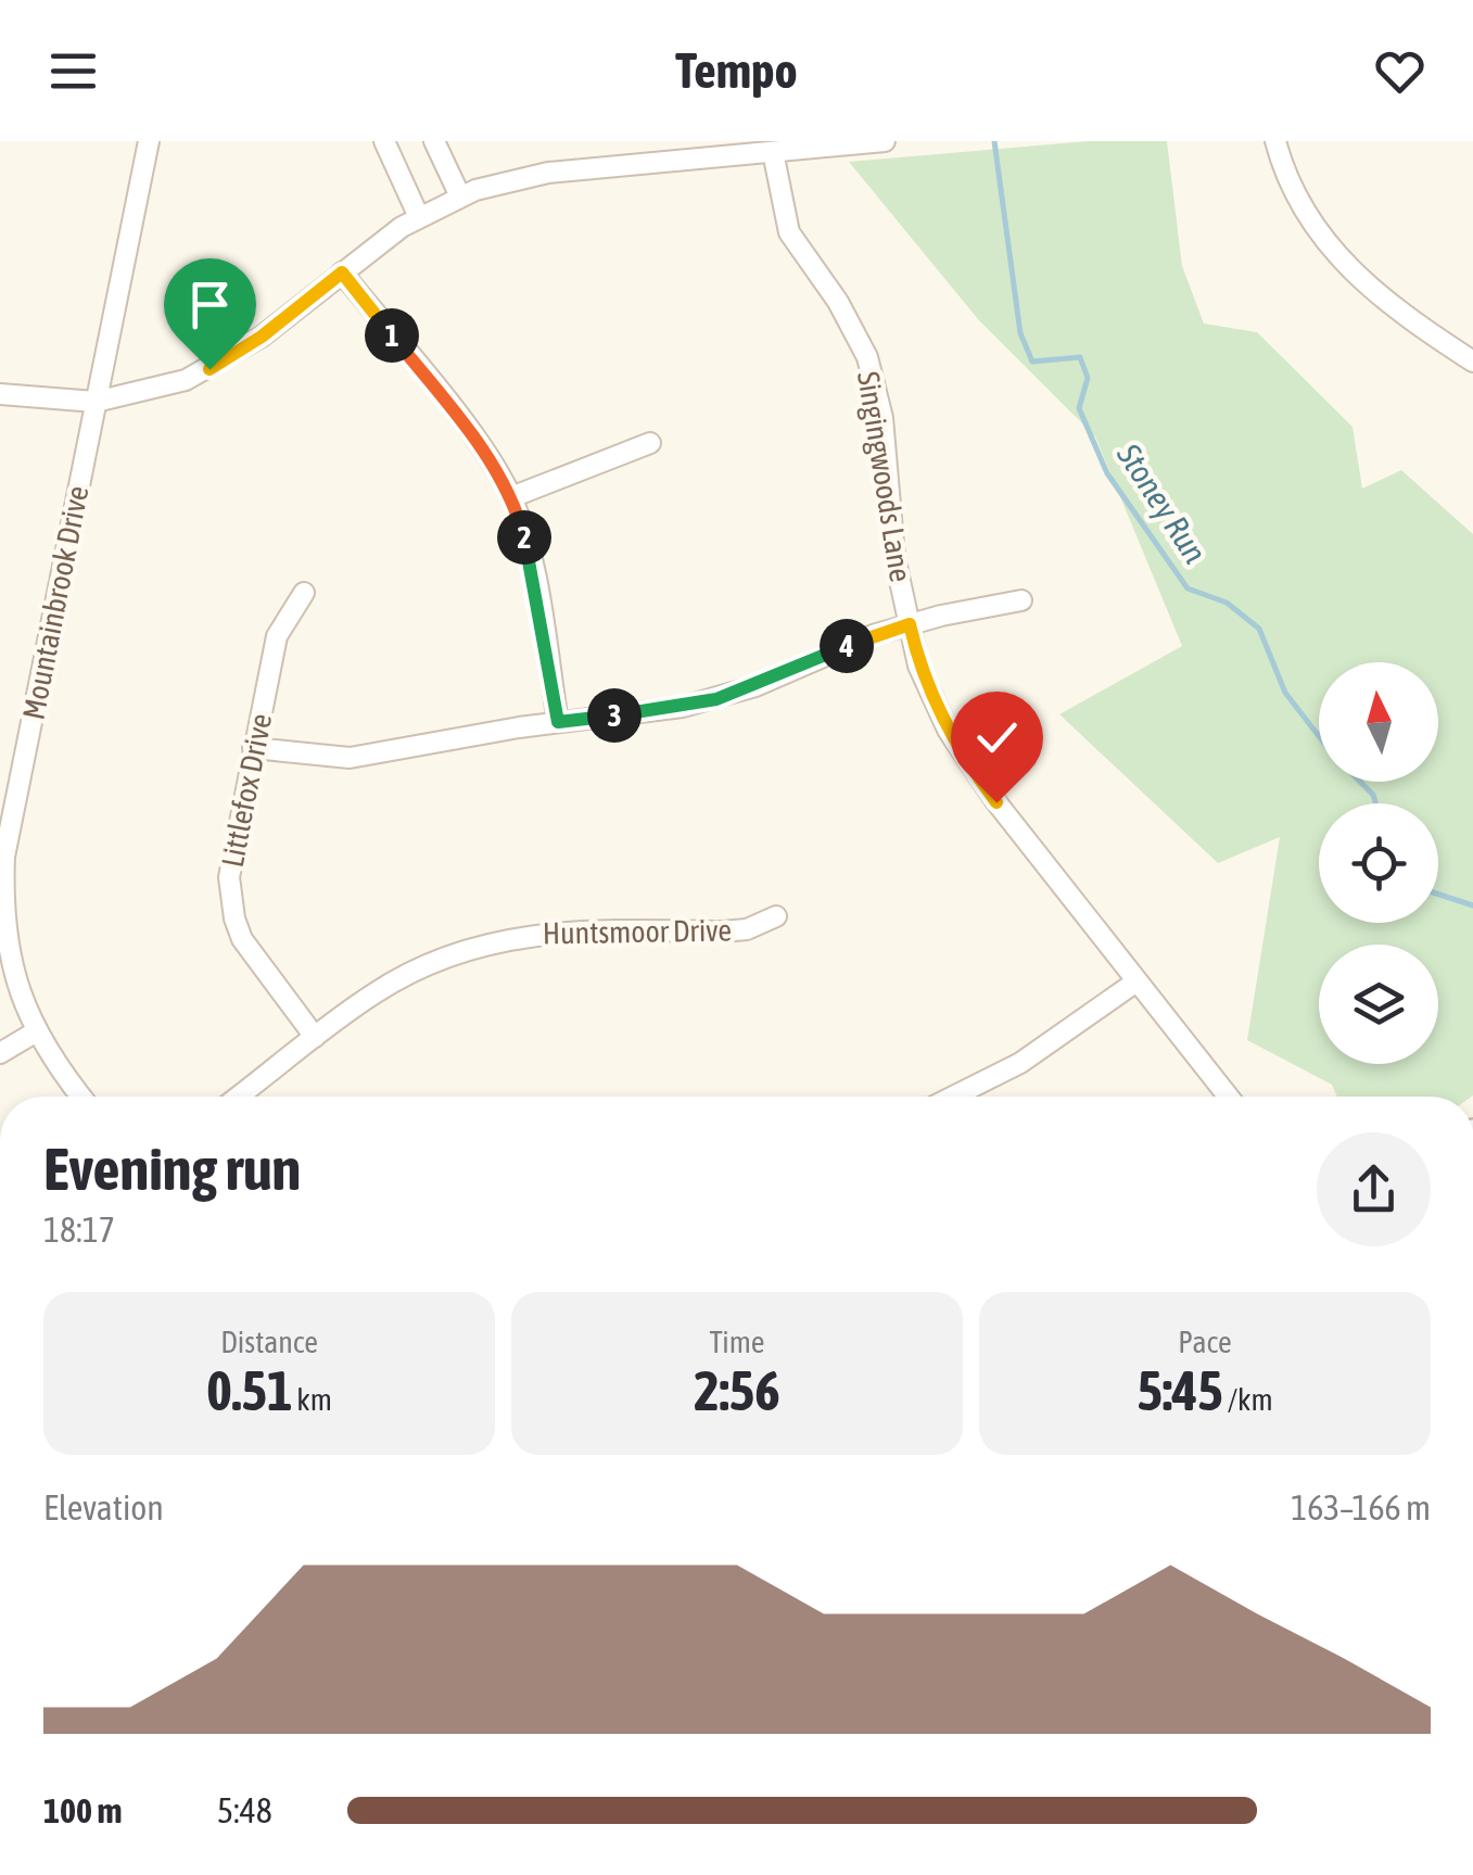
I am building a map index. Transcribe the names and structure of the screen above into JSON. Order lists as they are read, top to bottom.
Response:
{
  "streets": {
    "street": [
      "Singingwoods Lane",
      "Mountainbrook Drive",
      "Littlefox Drive",
      "Huntsmoor Drive"
    ]
  },
  "crossings": [
    ["Littlefox Drive", "Huntsmoor Drive"]
  ],
  "water": ["Stoney Run"],
  "north": "top",
  "page": {
    "header": "Tempo",
    "pins": [
      "1",
      "2",
      "4",
      "3"
    ],
    "heading": ["Evening run", "18:17"],
    "stats": [
      ["Distance", "0.51 km"],
      ["Time", "2:56"],
      ["Pace", "5:45 /km"]
    ],
    "chart": ["Elevation", "163–166 m"],
    "list": [
      {
        "name": "100 m",
        "note": "5:48"
      }
    ]
  }
}
